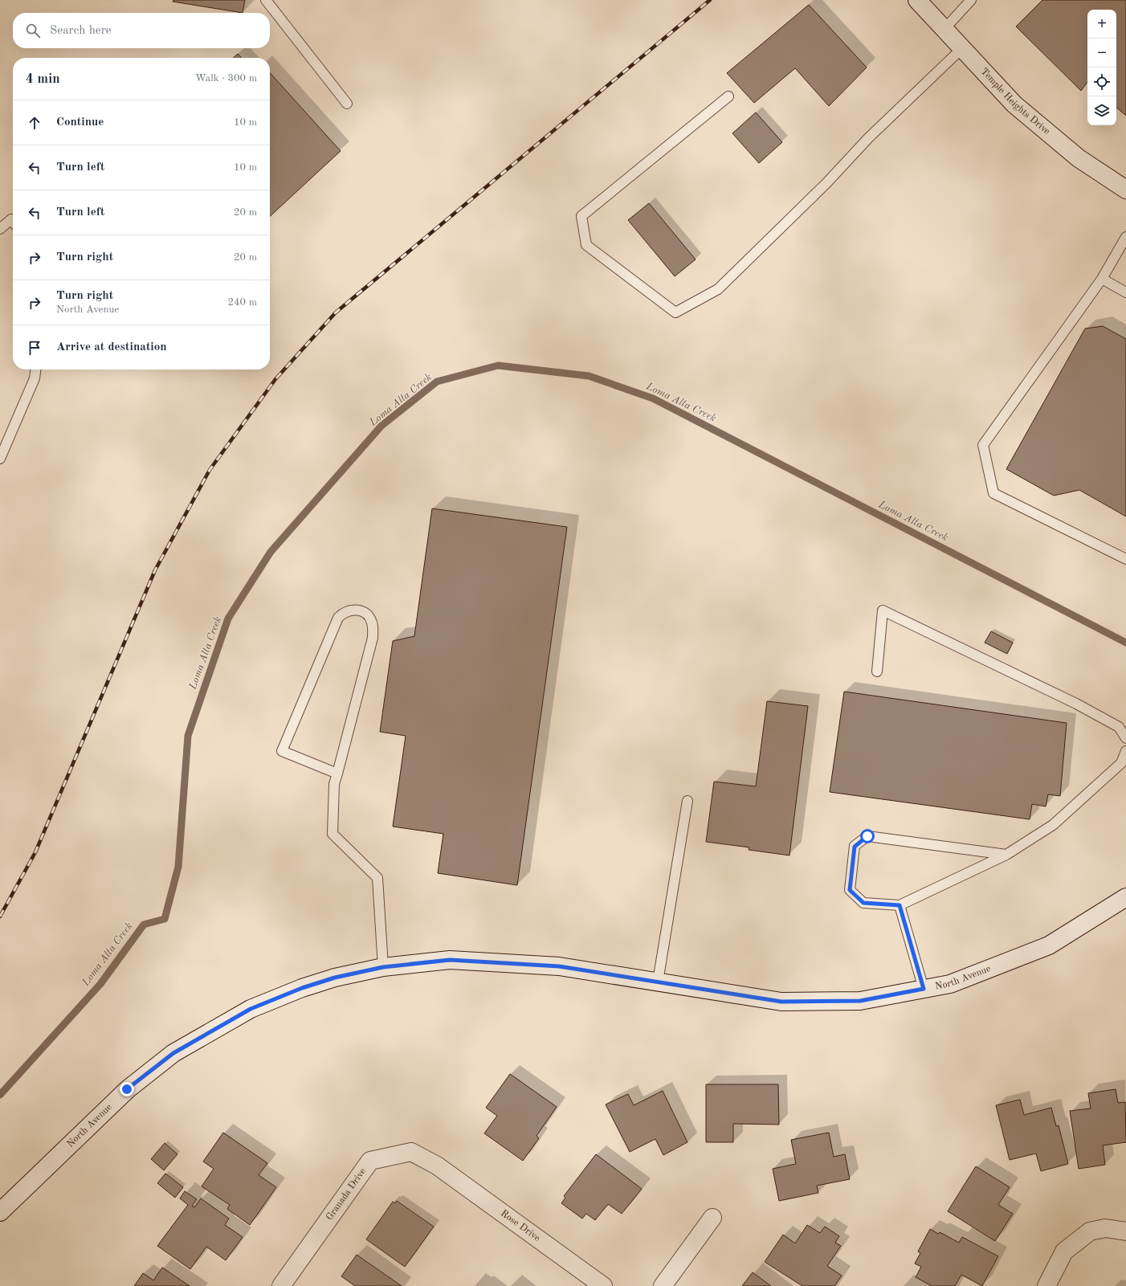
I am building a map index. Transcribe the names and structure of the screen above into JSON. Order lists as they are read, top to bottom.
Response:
{
  "streets": {
    "main road": [
      "Temple Heights Drive",
      "North Avenue",
      "Granada Drive",
      "Rose Drive"
    ]
  },
  "crossings": [
    ["Granada Drive", "Rose Drive"]
  ],
  "water": ["Loma Alta Creek"],
  "page": {
    "map_buttons": ["+", "−"],
    "search": "Search here",
    "heading": ["4 min", "Walk · 300 m"],
    "list": [
      ["Continue", "10 m"],
      ["Turn left", "10 m"],
      ["Turn left", "20 m"],
      ["Turn right", "20 m"],
      ["Turn right", "North Avenue", "240 m"],
      "Arrive at destination"
    ]
  }
}
